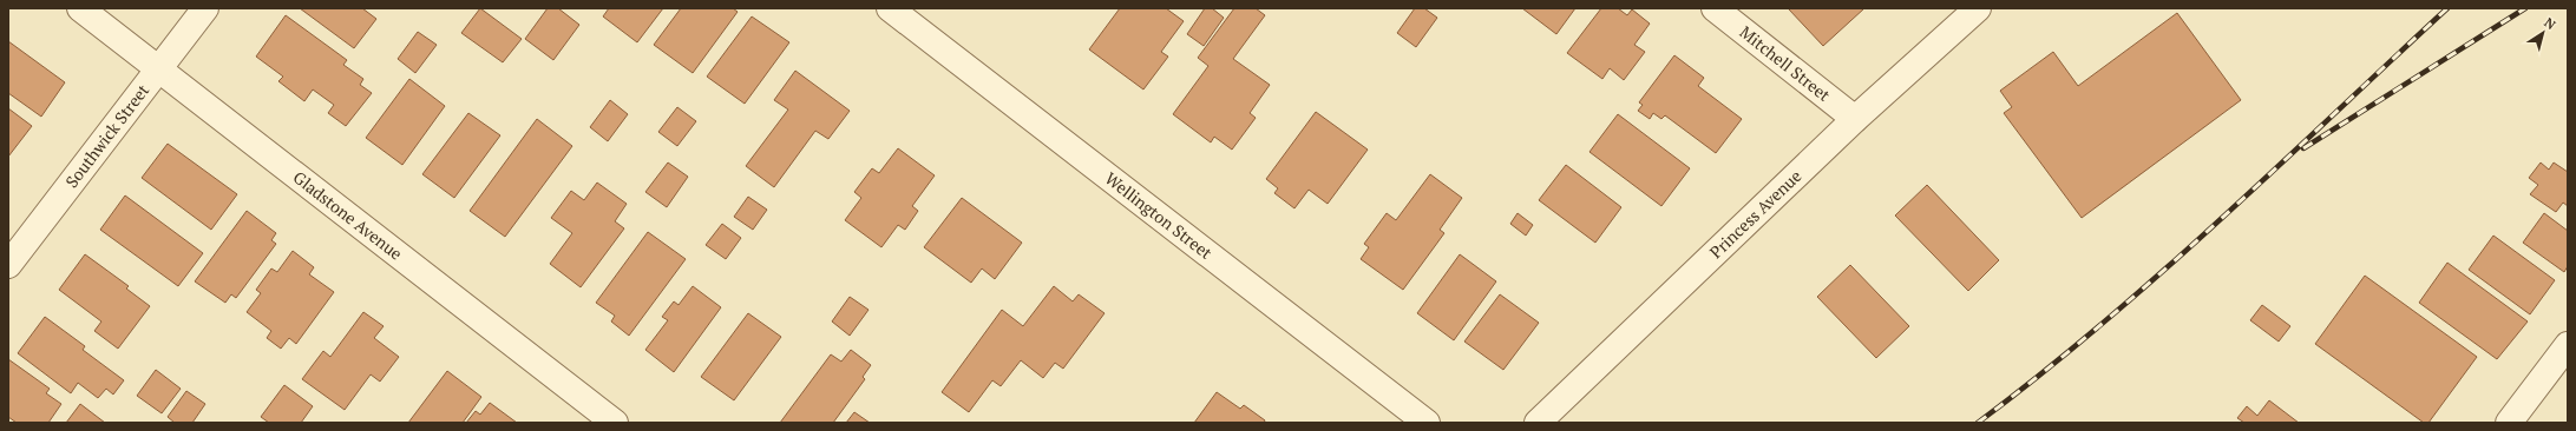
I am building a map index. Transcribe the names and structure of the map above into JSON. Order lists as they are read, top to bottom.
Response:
{
  "streets": {
    "street": [
      "Mitchell Street",
      "Southwick Street",
      "Princess Avenue",
      "Gladstone Avenue",
      "Wellington Street"
    ]
  },
  "crossings": [
    ["Mitchell Street", "Princess Avenue"],
    ["Southwick Street", "Gladstone Avenue"]
  ],
  "north": "top right"
}
